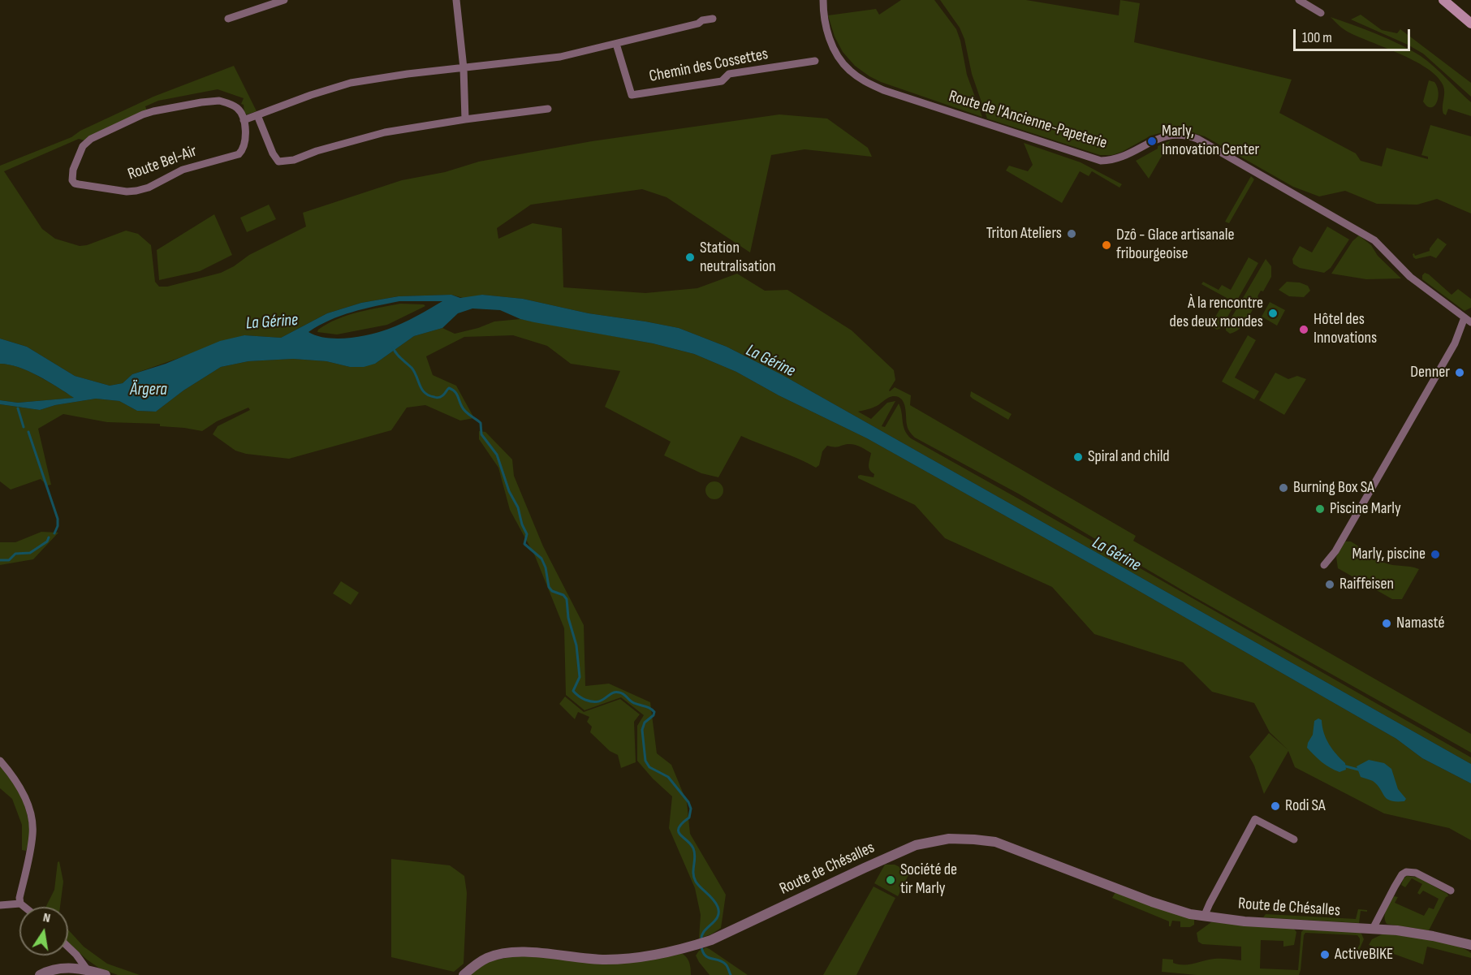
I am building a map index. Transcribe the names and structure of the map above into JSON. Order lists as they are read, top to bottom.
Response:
{
  "streets": {
    "street": [
      "Chemin des Cossettes",
      "Route de l'Ancienne-Papeterie",
      "Route Bel-Air",
      "Route de Chésalles"
    ]
  },
  "water": ["La Gérine", "Ärgera"],
  "places": [
    "Marly, Innovation Center",
    "Triton Ateliers",
    "Dzô - Glace artisanale fribourgeoise",
    "Station neutralisation",
    "À la rencontre des deux mondes",
    "Hôtel des Innovations",
    "Denner",
    "Spiral and child",
    "Burning Box SA",
    "Piscine Marly",
    "Marly, piscine",
    "Raiffeisen",
    "Namasté",
    "Rodi SA",
    "Société de tir Marly",
    "ActiveBIKE"
  ],
  "scale_bar": "100 m",
  "north": "top"
}
